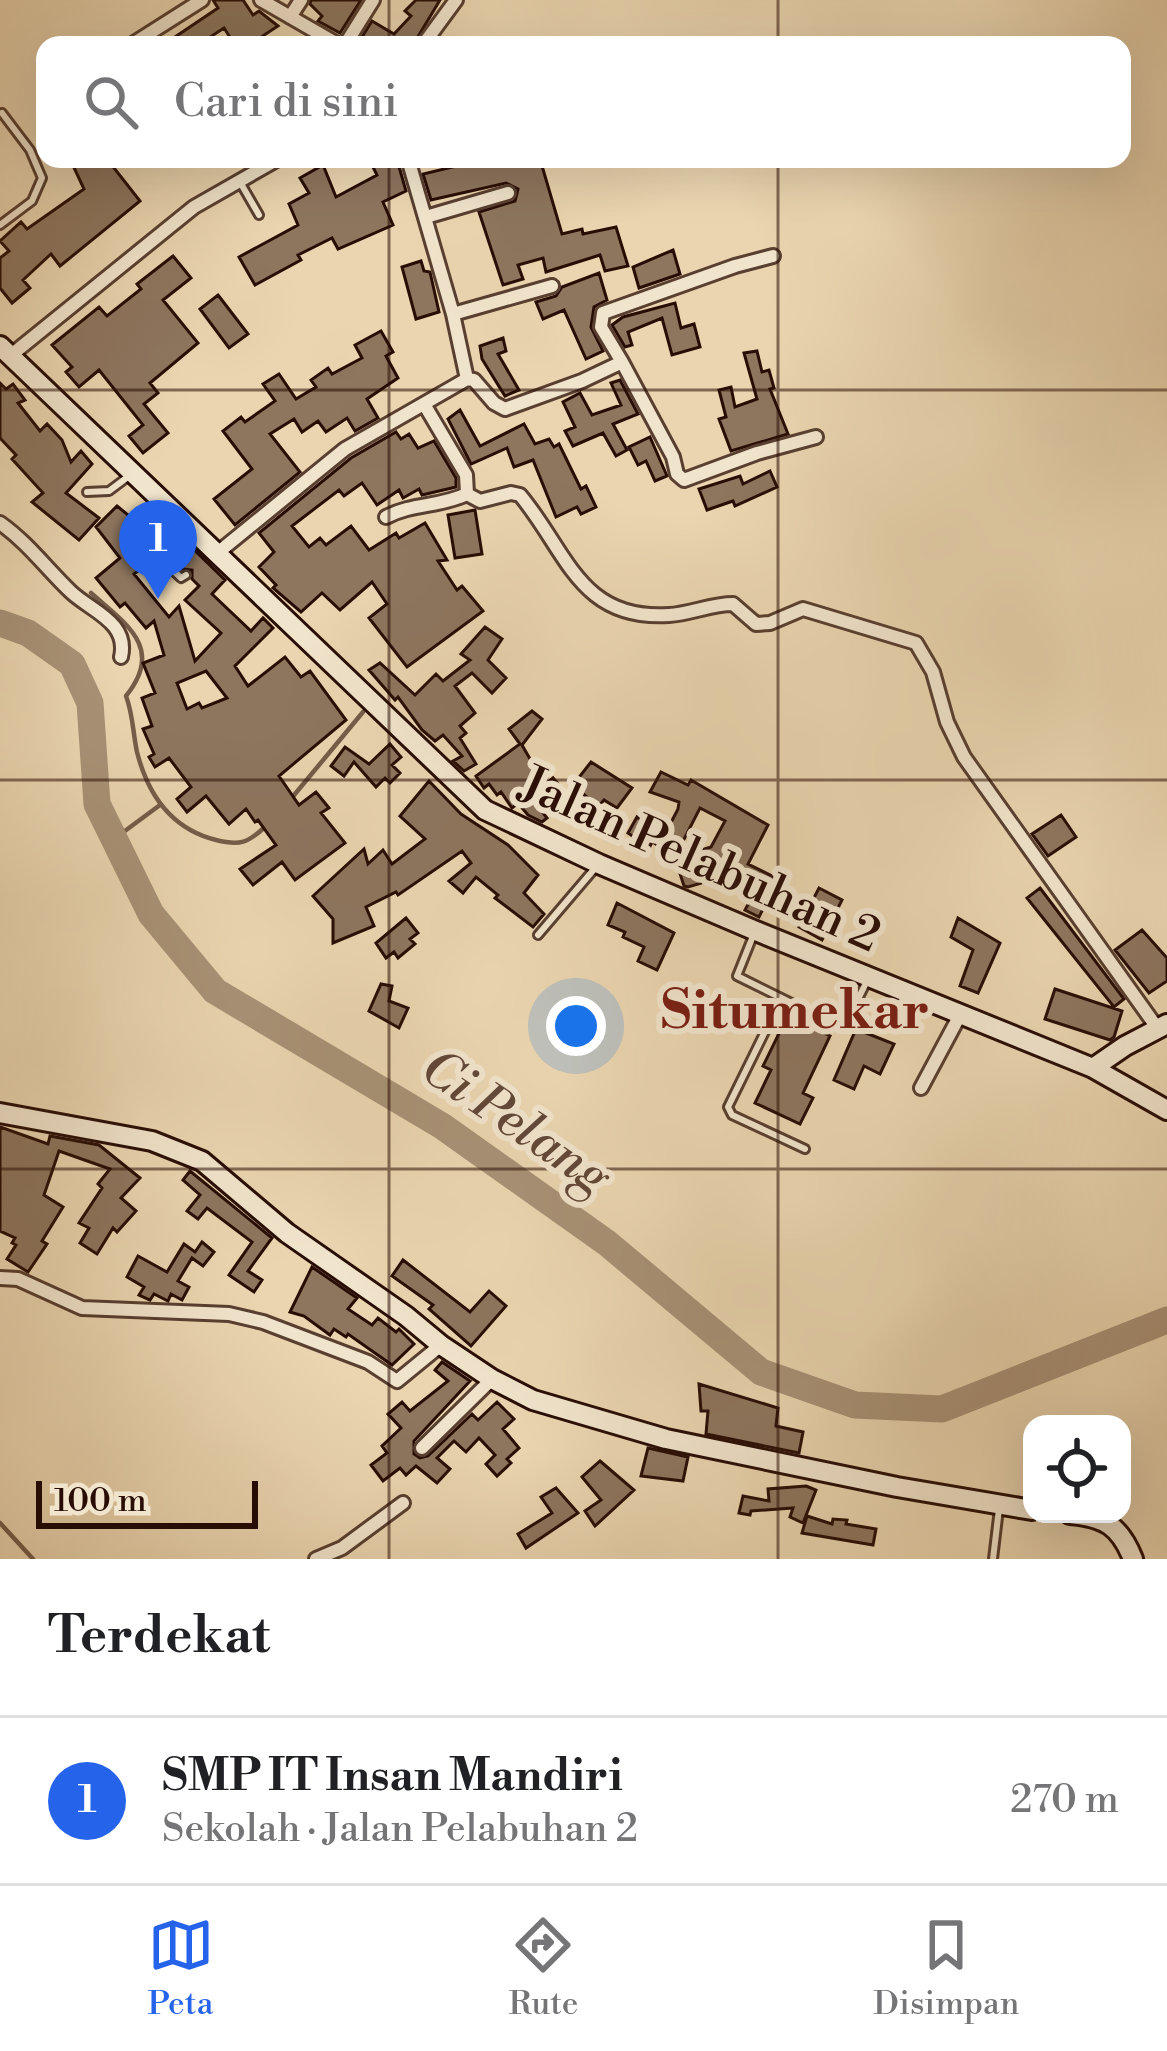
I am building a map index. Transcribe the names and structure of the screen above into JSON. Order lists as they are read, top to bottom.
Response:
{
  "streets": {
    "main road": ["Jalan Pelabuhan 2"]
  },
  "districts": ["Situmekar"],
  "water": ["Ci Pelang"],
  "scale_bar": "100 m",
  "page": {
    "search": "Cari di sini",
    "pins": "1",
    "scale": "100 m",
    "heading": "Terdekat",
    "list": [
      {
        "mark": "1",
        "name": "SMP IT Insan Mandiri",
        "note": "Sekolah · Jalan Pelabuhan 2",
        "value": "270 m"
      }
    ],
    "nav": ["Peta", "Rute", "Disimpan"]
  }
}
